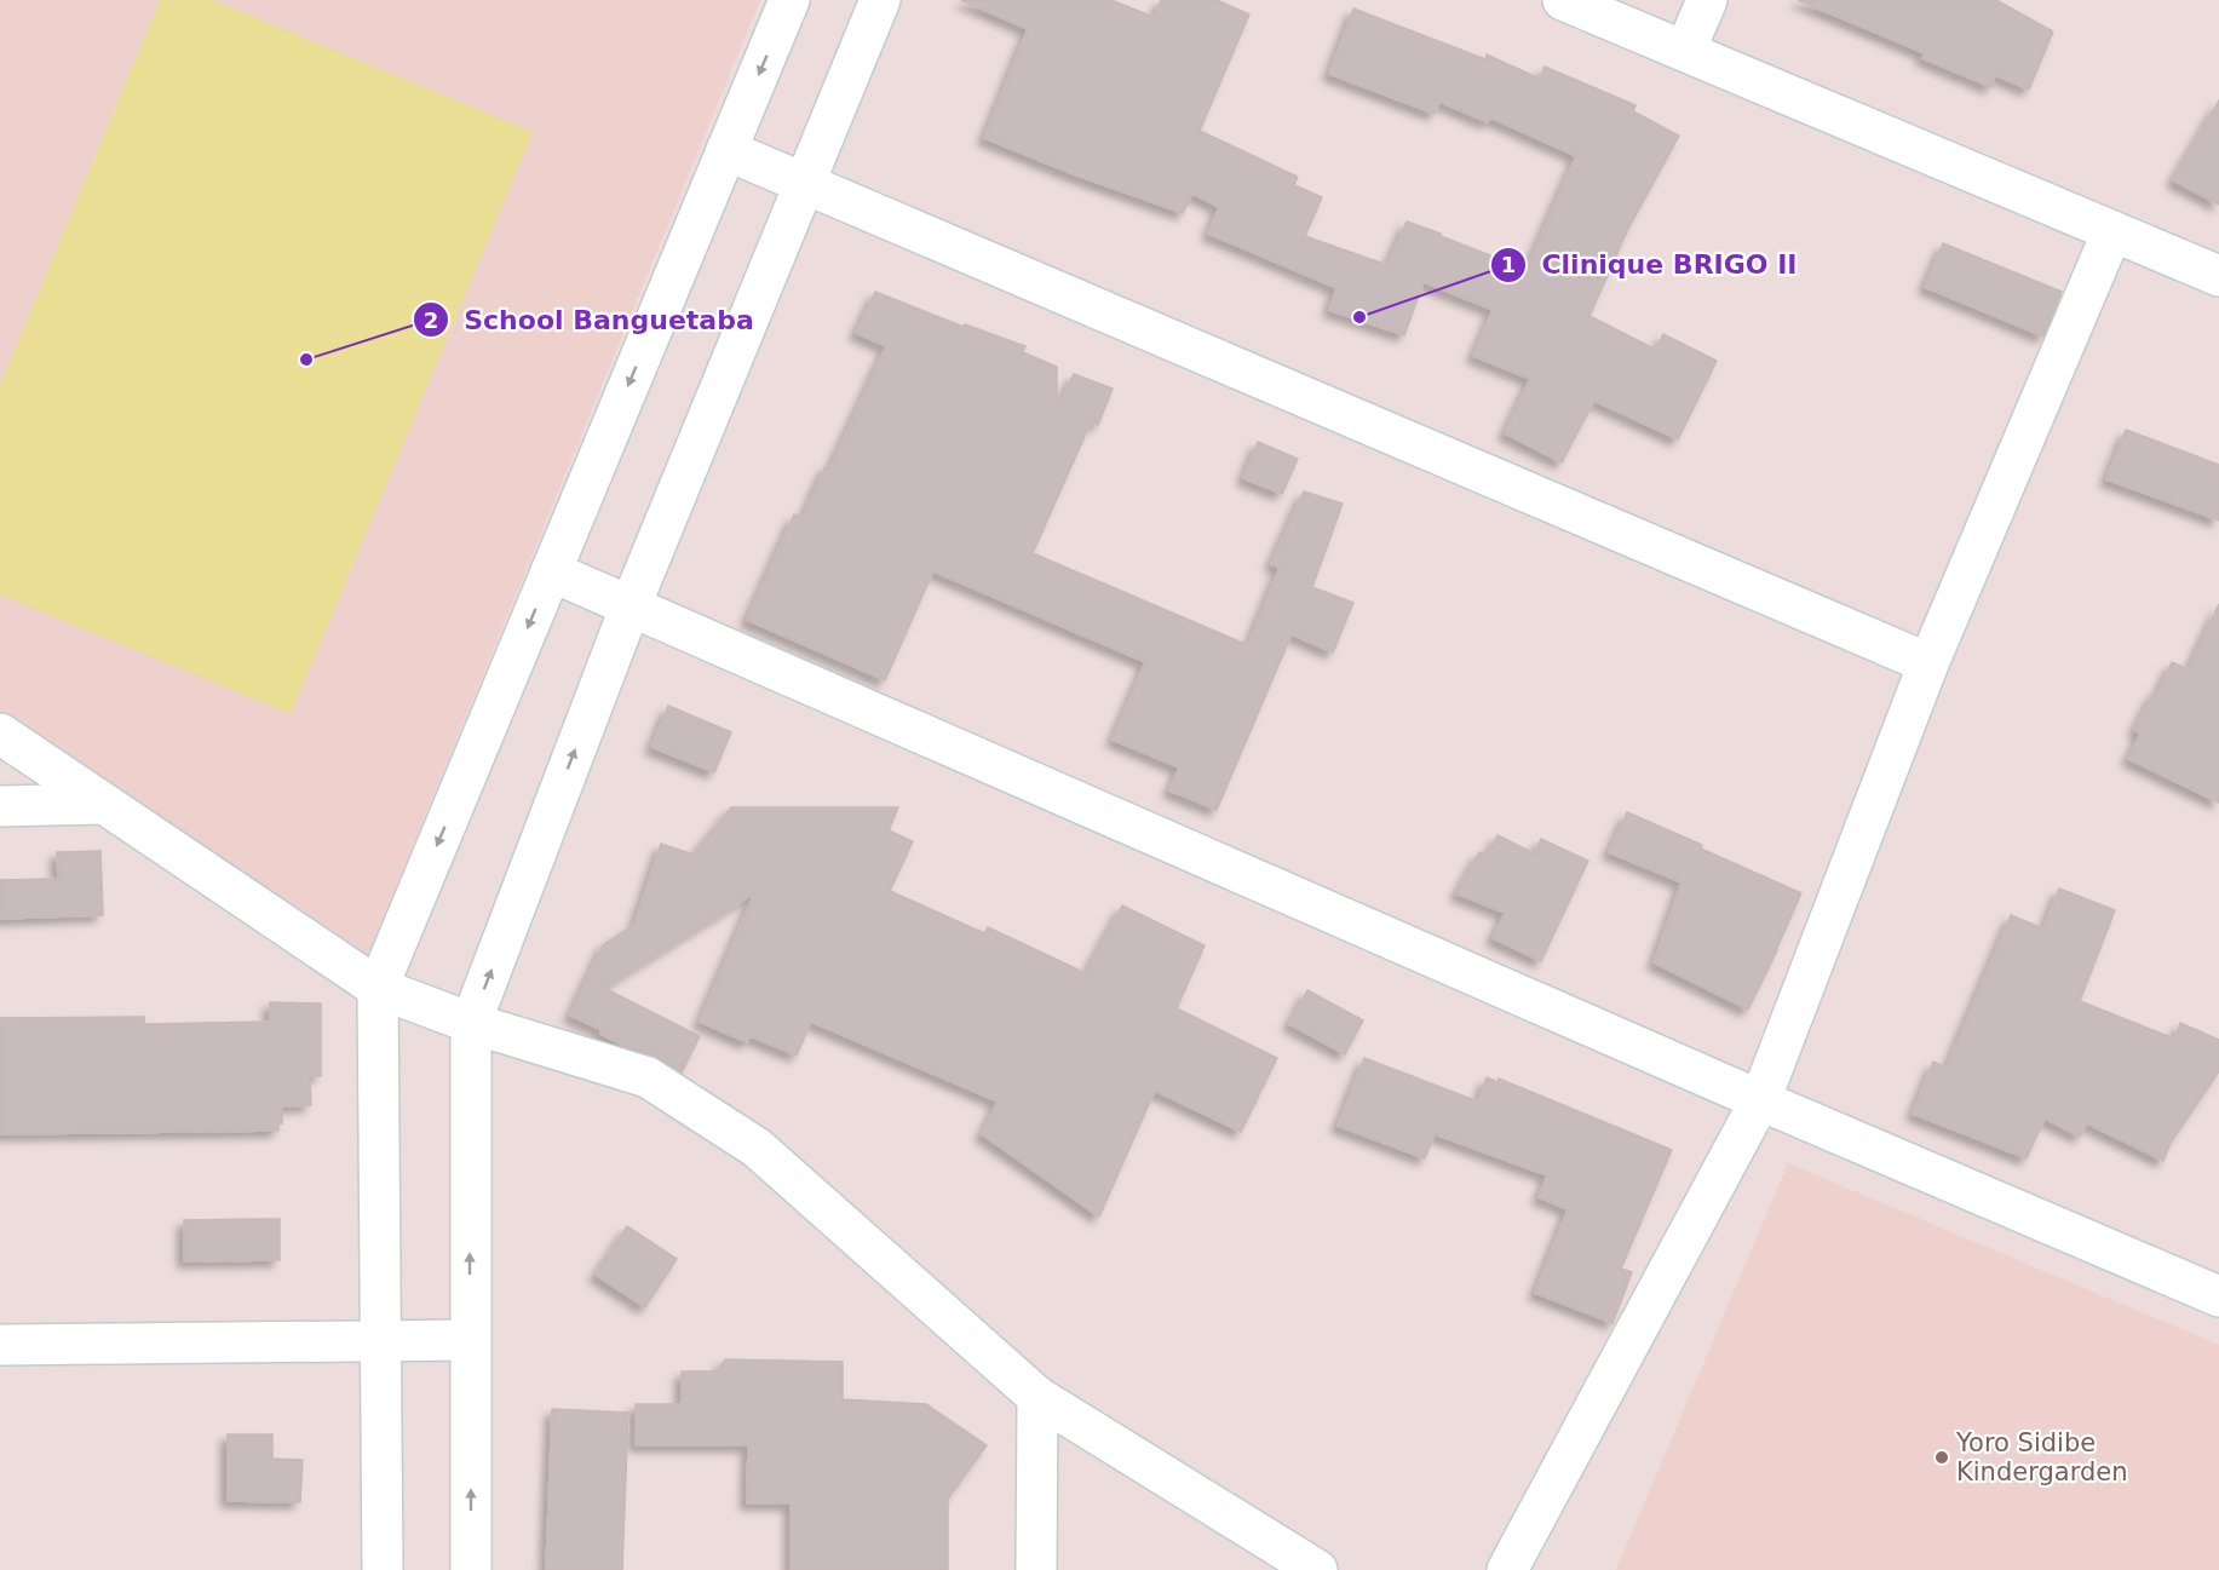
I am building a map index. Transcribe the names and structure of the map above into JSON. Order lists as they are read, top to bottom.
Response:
{
  "places": ["Clinique BRIGO II", "School Banguetaba", "Yoro Sidibe Kindergarden"]
}
